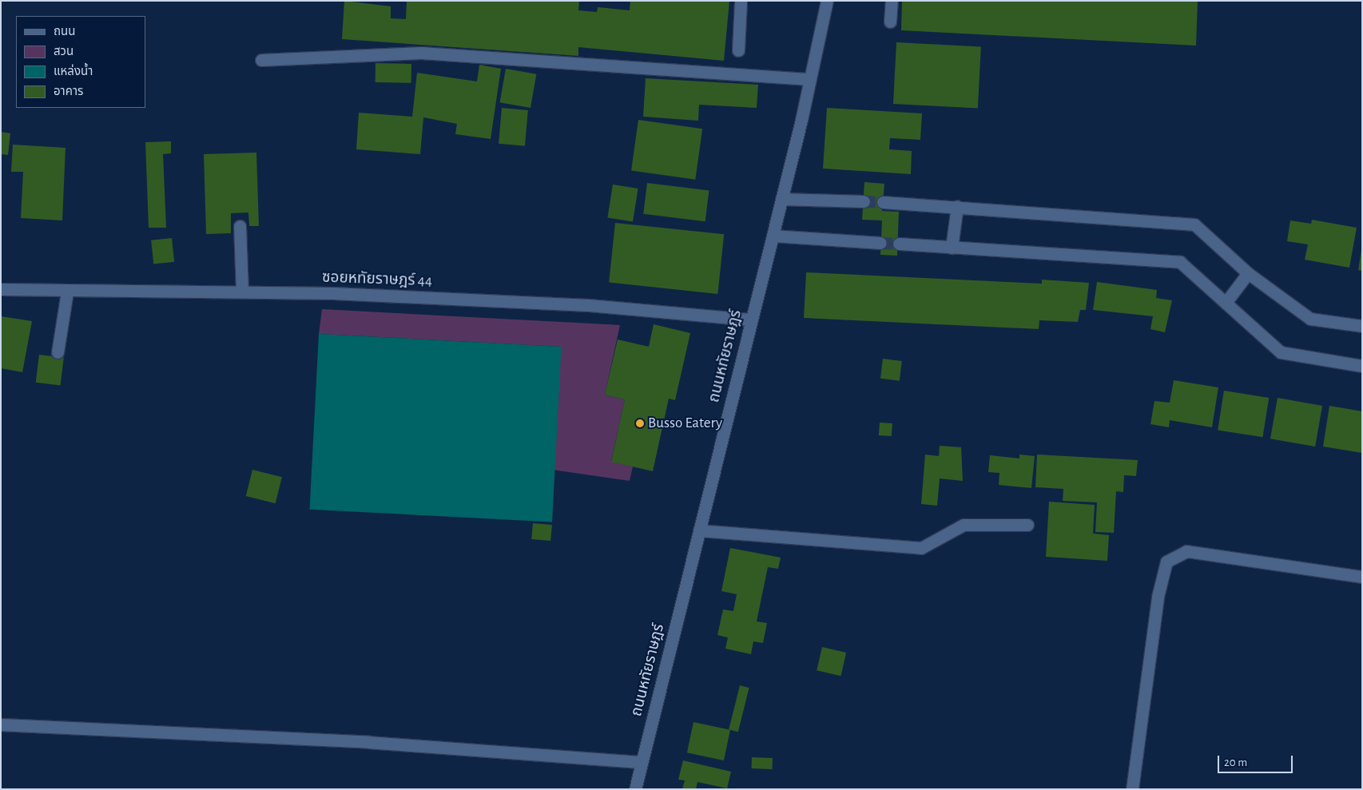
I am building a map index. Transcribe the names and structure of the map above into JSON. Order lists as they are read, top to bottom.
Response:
{
  "streets": {
    "street": ["ซอยหทัยราษฎร์ 44", "ถนนหทัยราษฎร์"]
  },
  "crossings": [
    ["ซอยหทัยราษฎร์ 44", "ถนนหทัยราษฎร์"]
  ],
  "places": ["Busso Eatery"],
  "legend": [
    "ถนน",
    "สวน",
    "แหล่งน้ำ",
    "อาคาร"
  ],
  "scale_bar": "20 m"
}
